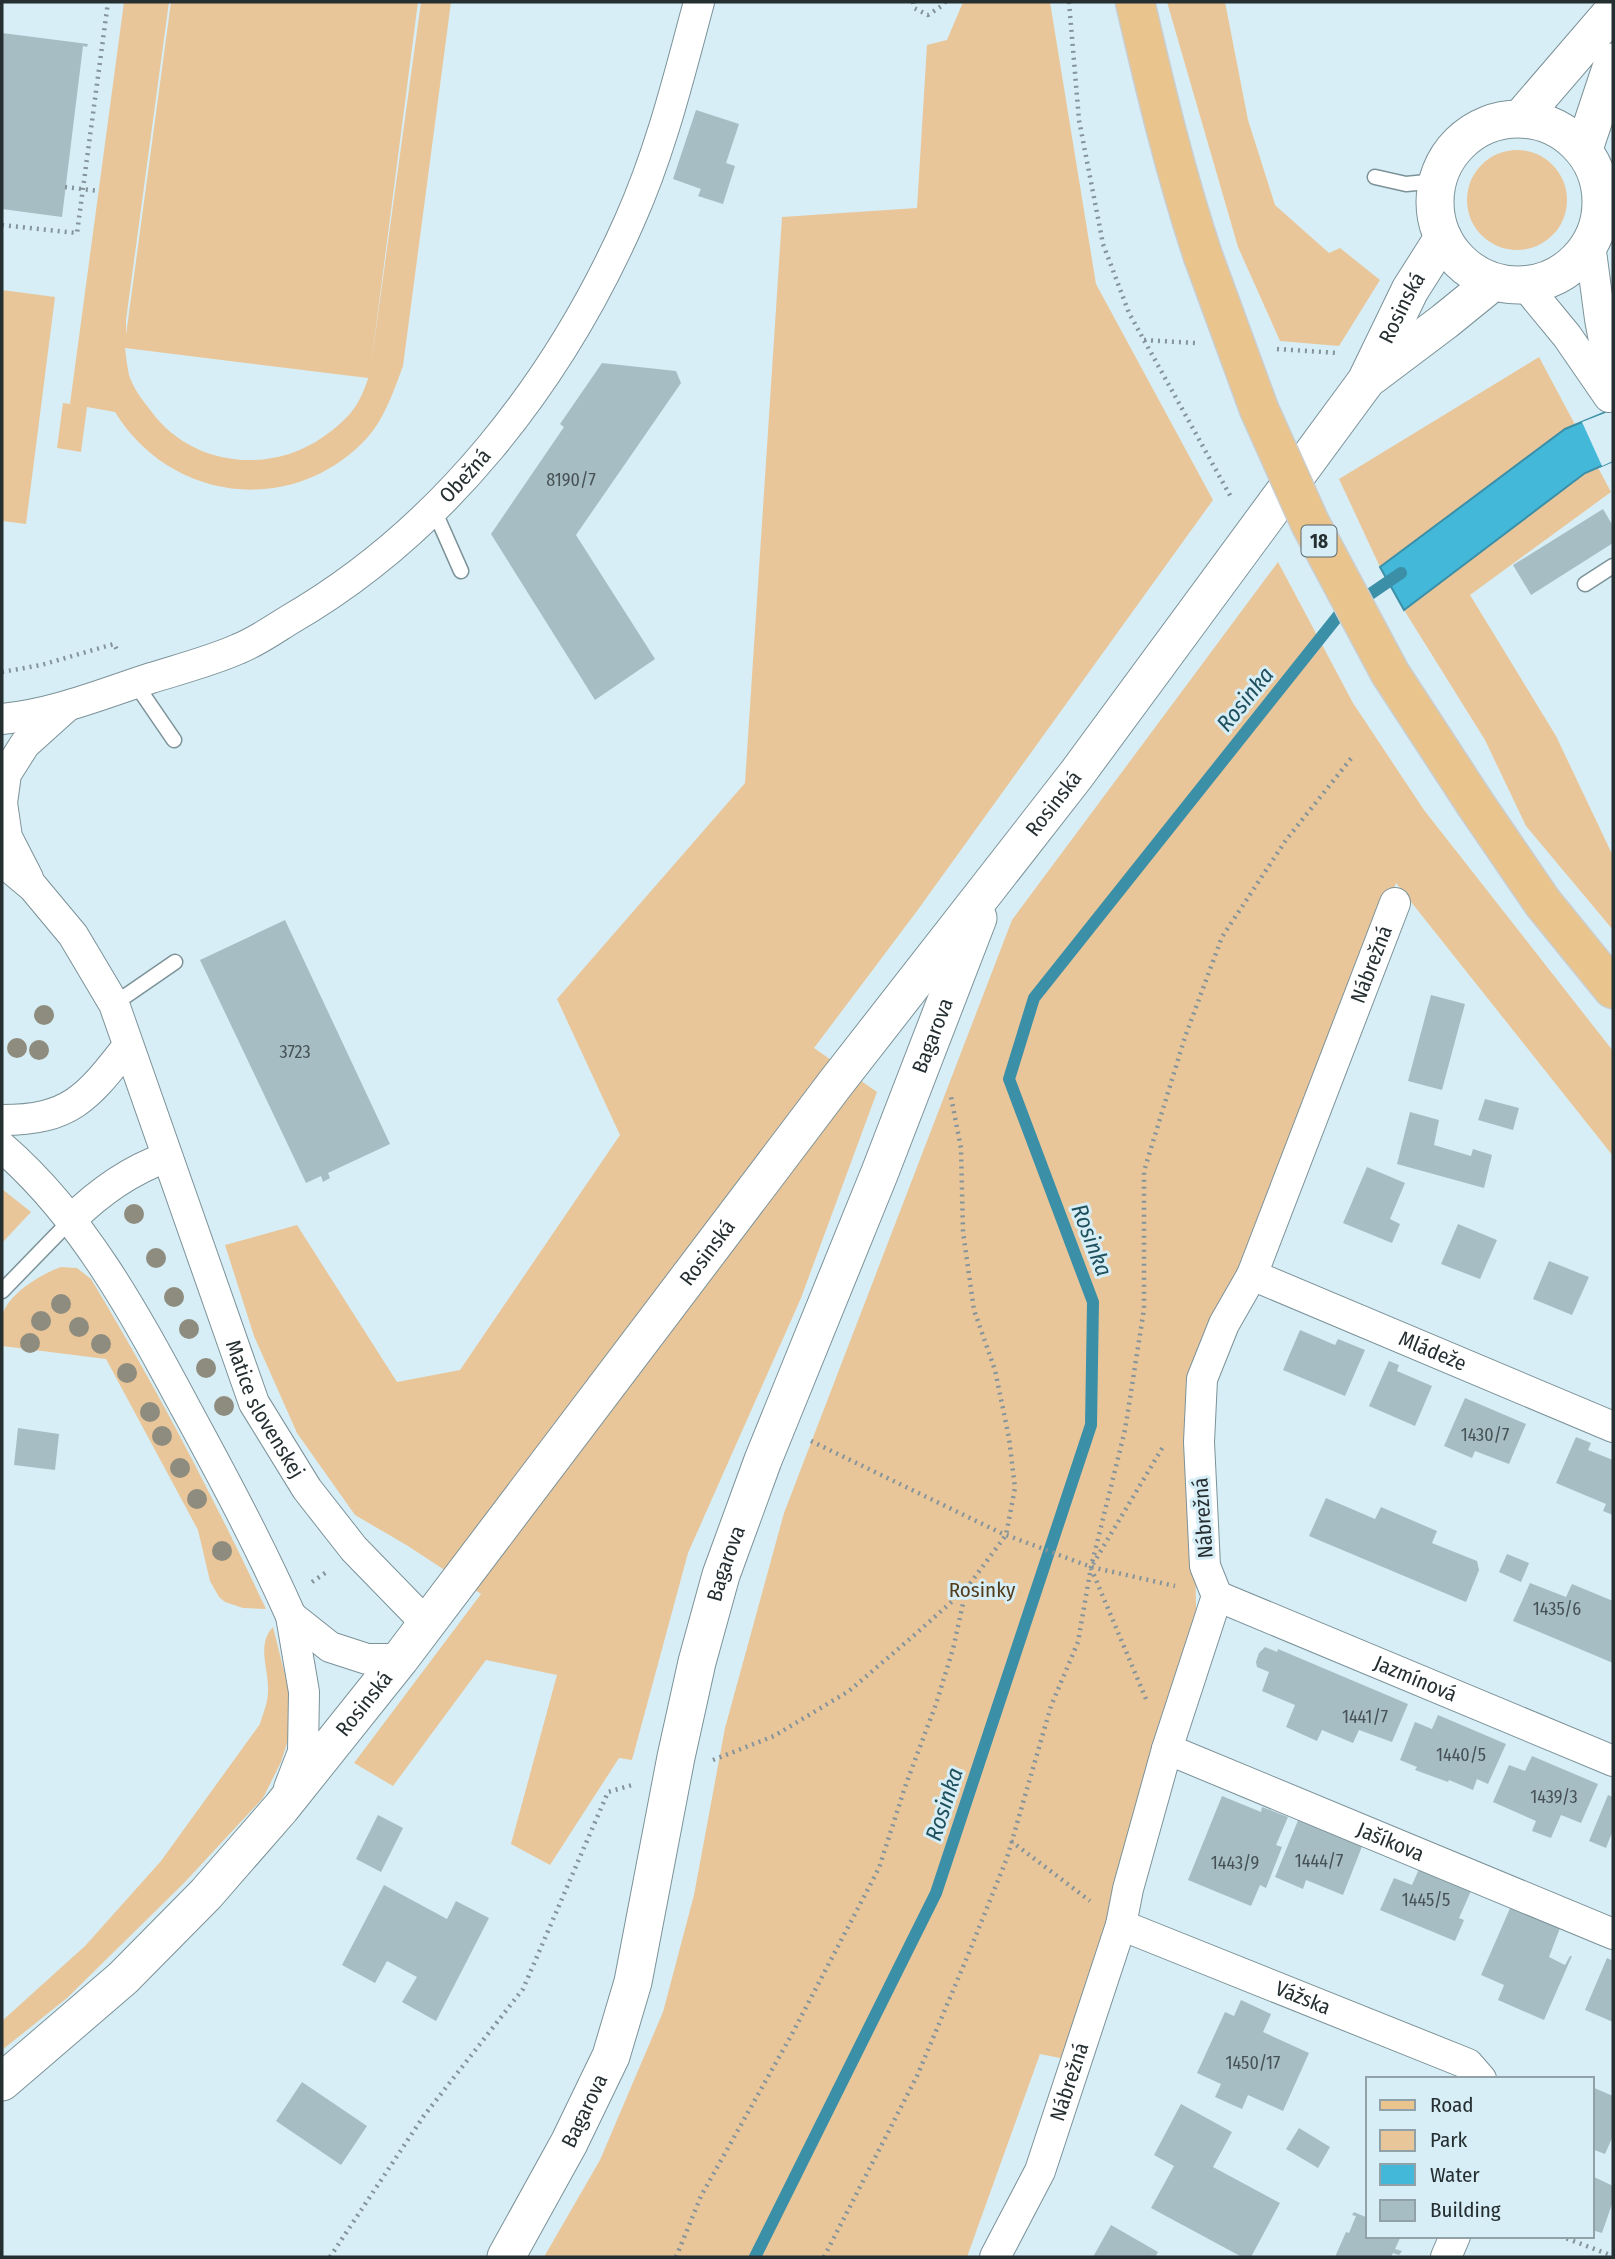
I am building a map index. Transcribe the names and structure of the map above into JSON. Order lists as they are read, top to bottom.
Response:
{
  "streets": {
    "main road": ["18"],
    "street": [
      "Rosinská",
      "Obežná",
      "Nábrežná",
      "Bagarova",
      "Mládeže",
      "Matice slovenskej",
      "Jazmínová",
      "Jašíkova",
      "Vážska"
    ]
  },
  "crossings": [
    ["Rosinská", "Bagarova"],
    ["Rosinská", "Matice slovenskej"],
    ["Obežná", "Matice slovenskej"],
    ["Nábrežná", "Mládeže"],
    ["Nábrežná", "Jazmínová"],
    ["Nábrežná", "Jašíkova"],
    ["Nábrežná", "Vážska"]
  ],
  "water": ["Rosinka"],
  "parks": ["Rosinky"],
  "house_numbers": [
    "8190/7",
    "3723",
    "1430/7",
    "1435/6",
    "1441/7",
    "1440/5",
    "1439/3",
    "1444/7",
    "1443/9",
    "1445/5",
    "1450/17"
  ],
  "legend": [
    "Road",
    "Park",
    "Water",
    "Building"
  ]
}
